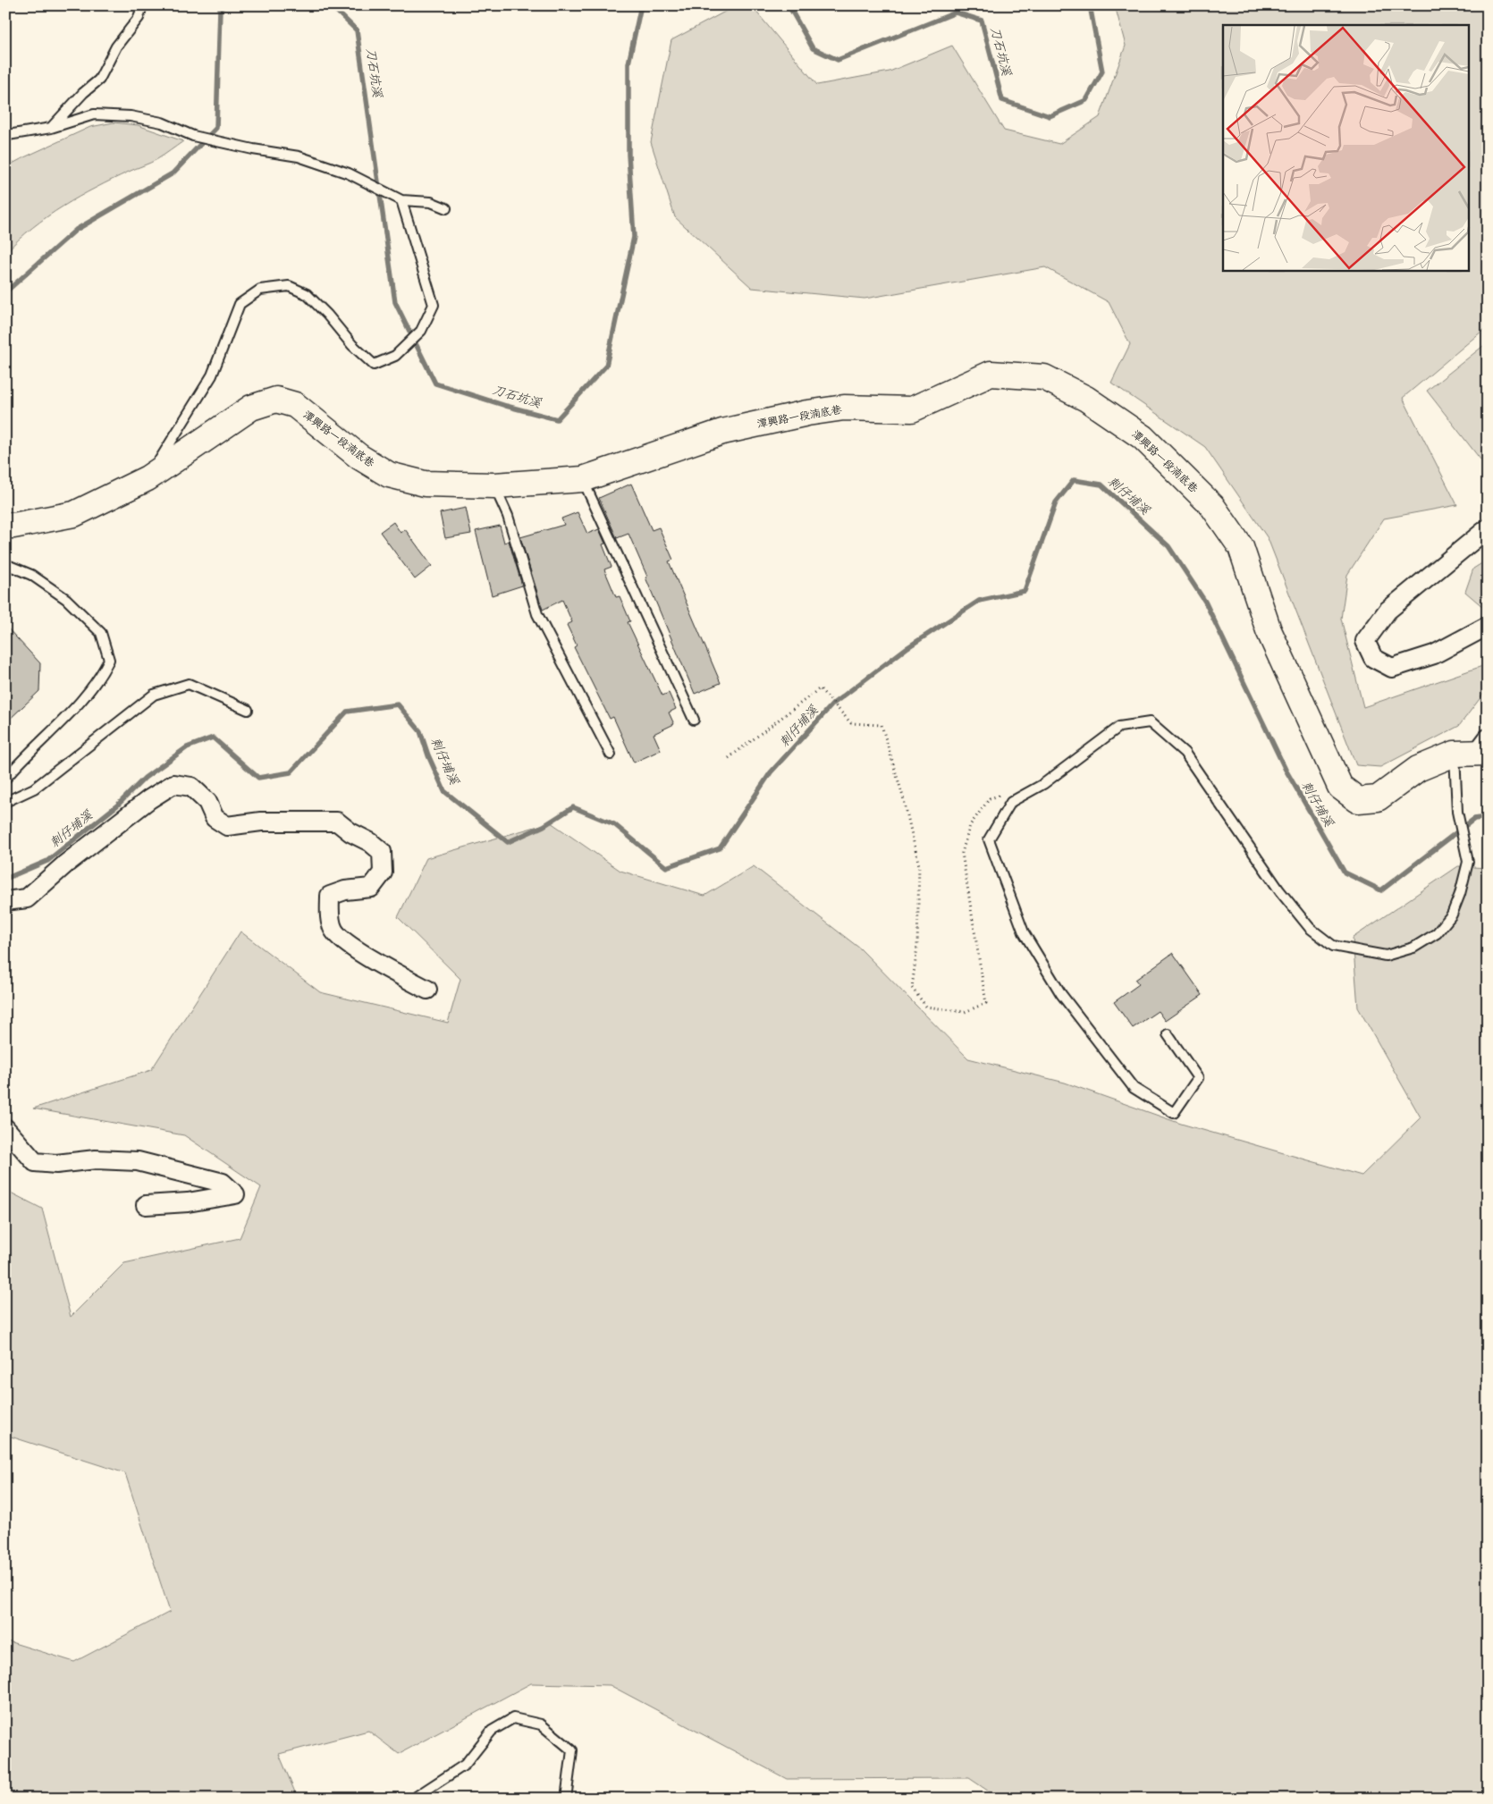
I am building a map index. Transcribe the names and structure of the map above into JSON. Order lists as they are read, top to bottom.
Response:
{
  "streets": {
    "street": ["潭興路一段湳底巷"]
  },
  "water": ["刀石坑溪", "刺仔埔溪"]
}
